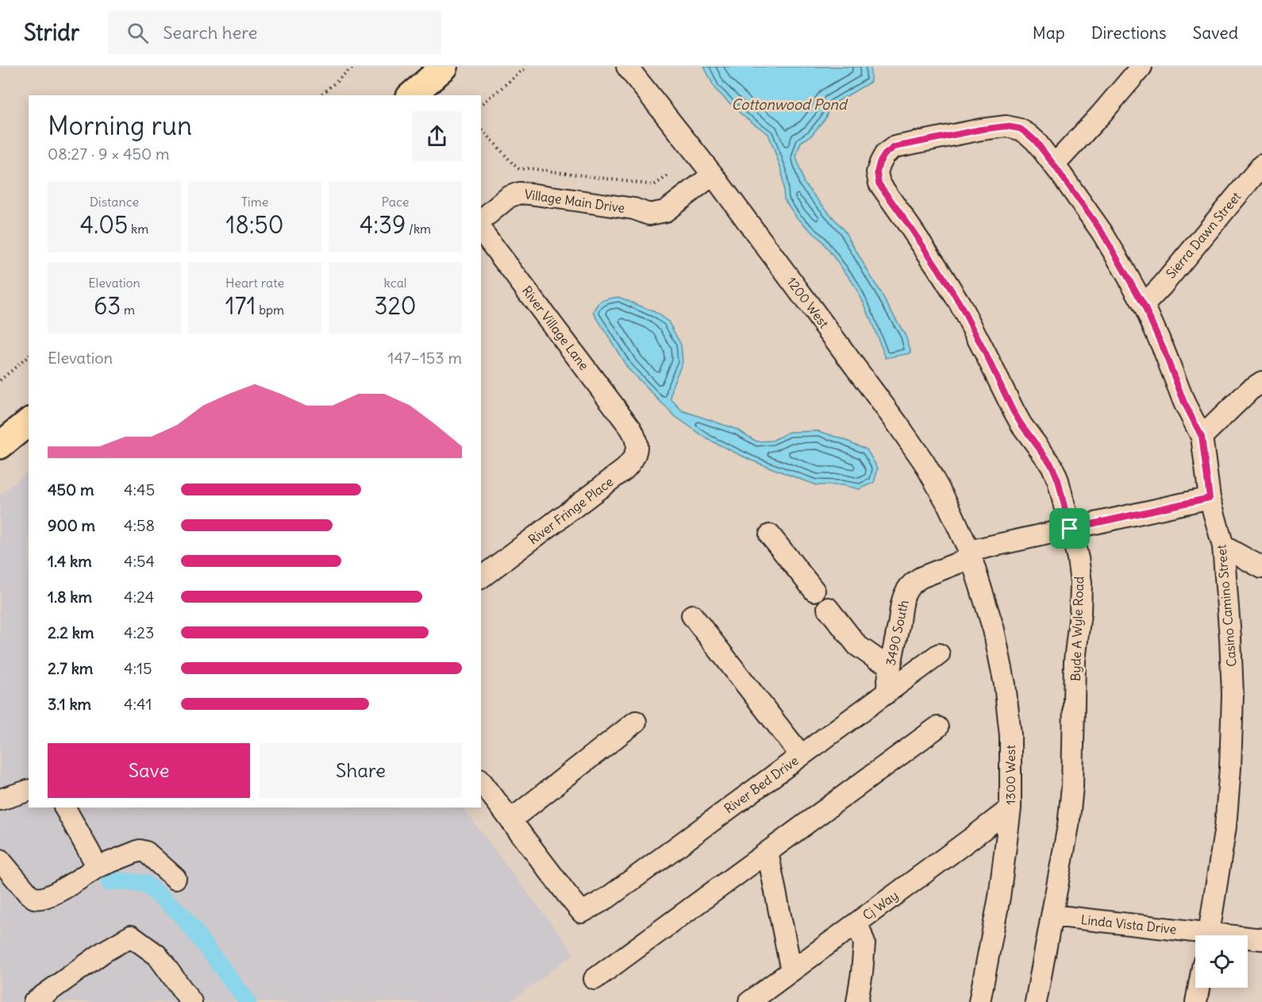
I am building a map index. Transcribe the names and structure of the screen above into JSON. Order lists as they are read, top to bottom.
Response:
{
  "streets": {
    "street": [
      "Village Main Drive",
      "Sierra Dawn Street",
      "1200 West",
      "River Village Lane",
      "River Fringe Place",
      "Casino Camino Street",
      "Byde A Wyle Road",
      "3490 South",
      "1300 West",
      "River Bed Drive",
      "Cj Way",
      "Linda Vista Drive"
    ]
  },
  "crossings": [
    ["Village Main Drive", "1200 West"],
    ["Sierra Dawn Street", "Casino Camino Street"],
    ["1200 West", "3490 South"],
    ["1200 West", "1300 West"],
    ["River Village Lane", "River Fringe Place"],
    ["Casino Camino Street", "Byde A Wyle Road"],
    ["Casino Camino Street", "3490 South"],
    ["Byde A Wyle Road", "3490 South"],
    ["Byde A Wyle Road", "Linda Vista Drive"],
    ["3490 South", "1300 West"],
    ["3490 South", "River Bed Drive"],
    ["1300 West", "Cj Way"]
  ],
  "water": ["Cottonwood Pond"],
  "page": {
    "header": "Stridr",
    "search": "Search here",
    "nav": ["Map", "Directions", "Saved"],
    "heading": ["Morning run", "08:27 · 9 × 450 m"],
    "stats": [
      ["Distance", "4.05 km"],
      ["Time", "18:50"],
      ["Pace", "4:39 /km"],
      ["Elevation", "63 m"],
      ["Heart rate", "171 bpm"],
      ["kcal", "320"]
    ],
    "chart": ["Elevation", "147–153 m"],
    "list": [
      {
        "name": "450 m",
        "note": "4:45"
      },
      {
        "name": "900 m",
        "note": "4:58"
      },
      {
        "name": "1.4 km",
        "note": "4:54"
      },
      {
        "name": "1.8 km",
        "note": "4:24"
      },
      {
        "name": "2.2 km",
        "note": "4:23"
      },
      {
        "name": "2.7 km",
        "note": "4:15"
      },
      {
        "name": "3.1 km",
        "note": "4:41"
      }
    ],
    "buttons": ["Save", "Share"]
  }
}
